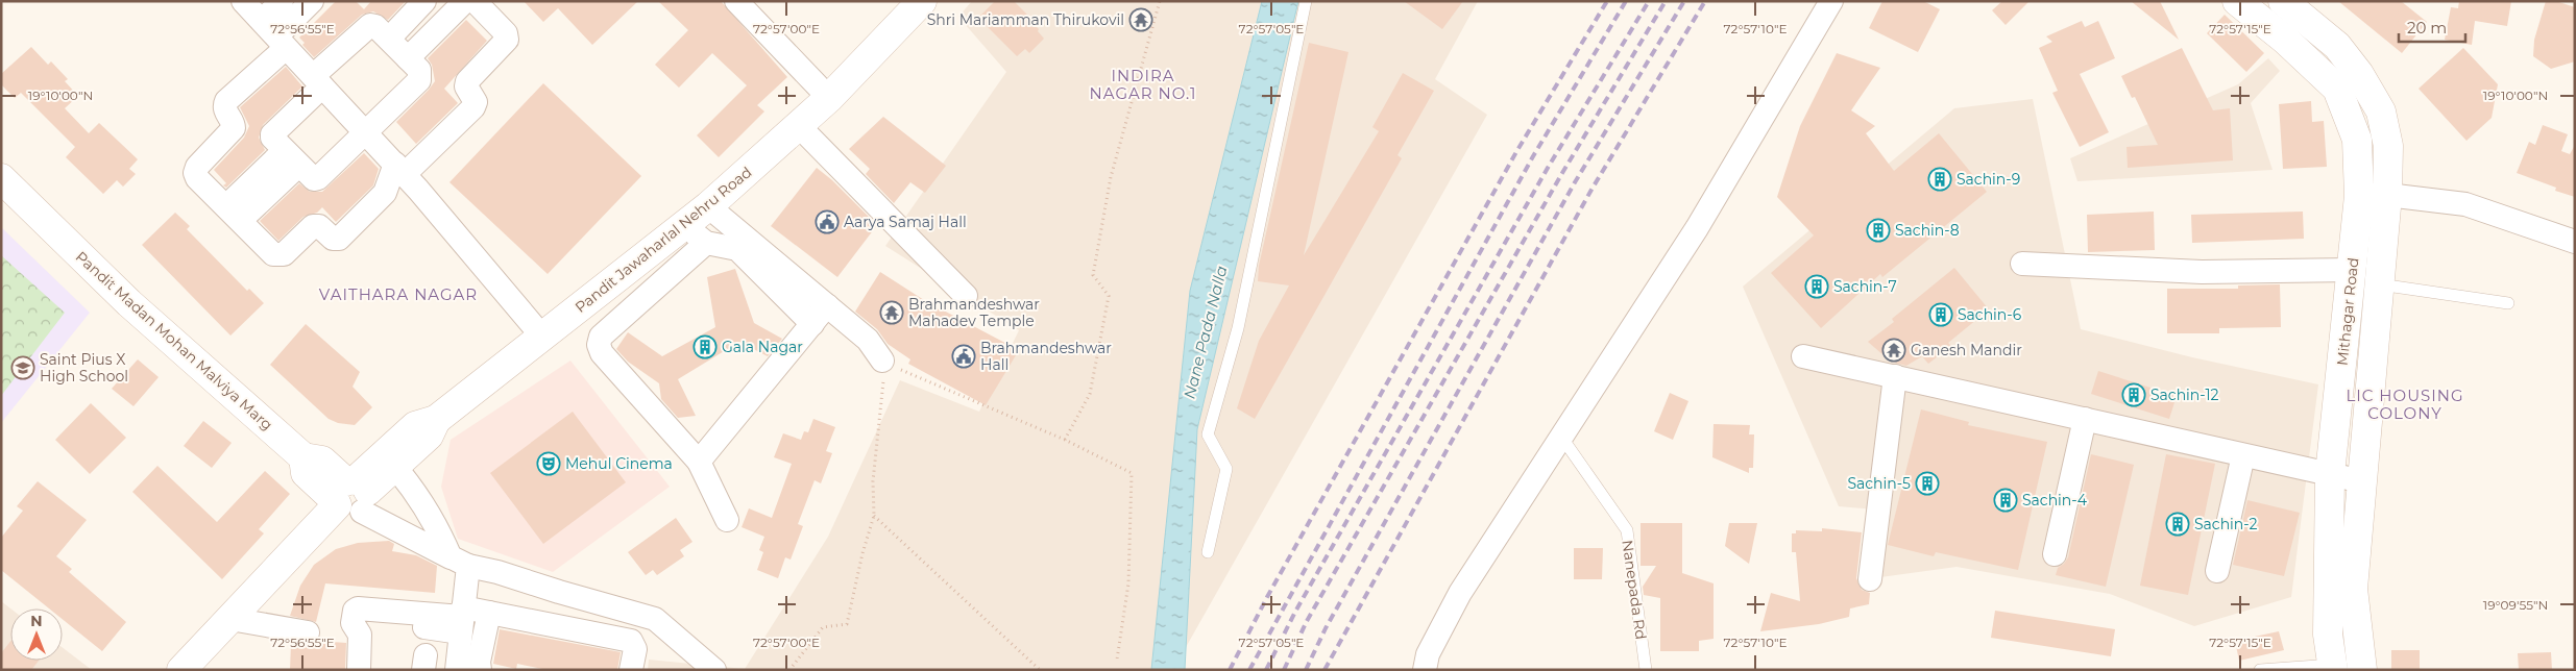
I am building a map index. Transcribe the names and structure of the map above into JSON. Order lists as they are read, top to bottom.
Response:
{
  "streets": {
    "street": ["Pandit Jawaharlal Nehru Road", "Mithagar Road", "Pandit Madan Mohan Malviya Marg"],
    "lane": ["Nanepada Rd"]
  },
  "crossings": [
    ["Pandit Jawaharlal Nehru Road", "Pandit Madan Mohan Malviya Marg"]
  ],
  "districts": ["INDIRA NAGAR NO.1", "VAITHARA NAGAR", "LIC HOUSING COLONY"],
  "water": ["Nane Pada Nalla"],
  "places": {
    "temple": ["Shri Mariamman Thirukovil", "Brahmandeshwar Mahadev Temple", "Ganesh Mandir"],
    "building": [
      "Sachin-9",
      "Sachin-8",
      "Sachin-7",
      "Sachin-6",
      "Gala Nagar",
      "Sachin-12",
      "Sachin-5",
      "Sachin-4",
      "Sachin-2"
    ],
    "public building": ["Aarya Samaj Hall", "Brahmandeshwar Hall"],
    "school or university": ["Saint Pius X High School"],
    "theatre": ["Mehul Cinema"]
  },
  "scale_bar": "20 m",
  "north": "top",
  "coordinates": [
    "72°56'55\"E",
    "72°57'00\"E",
    "72°57'05\"E",
    "72°57'10\"E",
    "72°57'15\"E",
    "19°10'00\"N",
    "19°09'55\"N"
  ]
}
